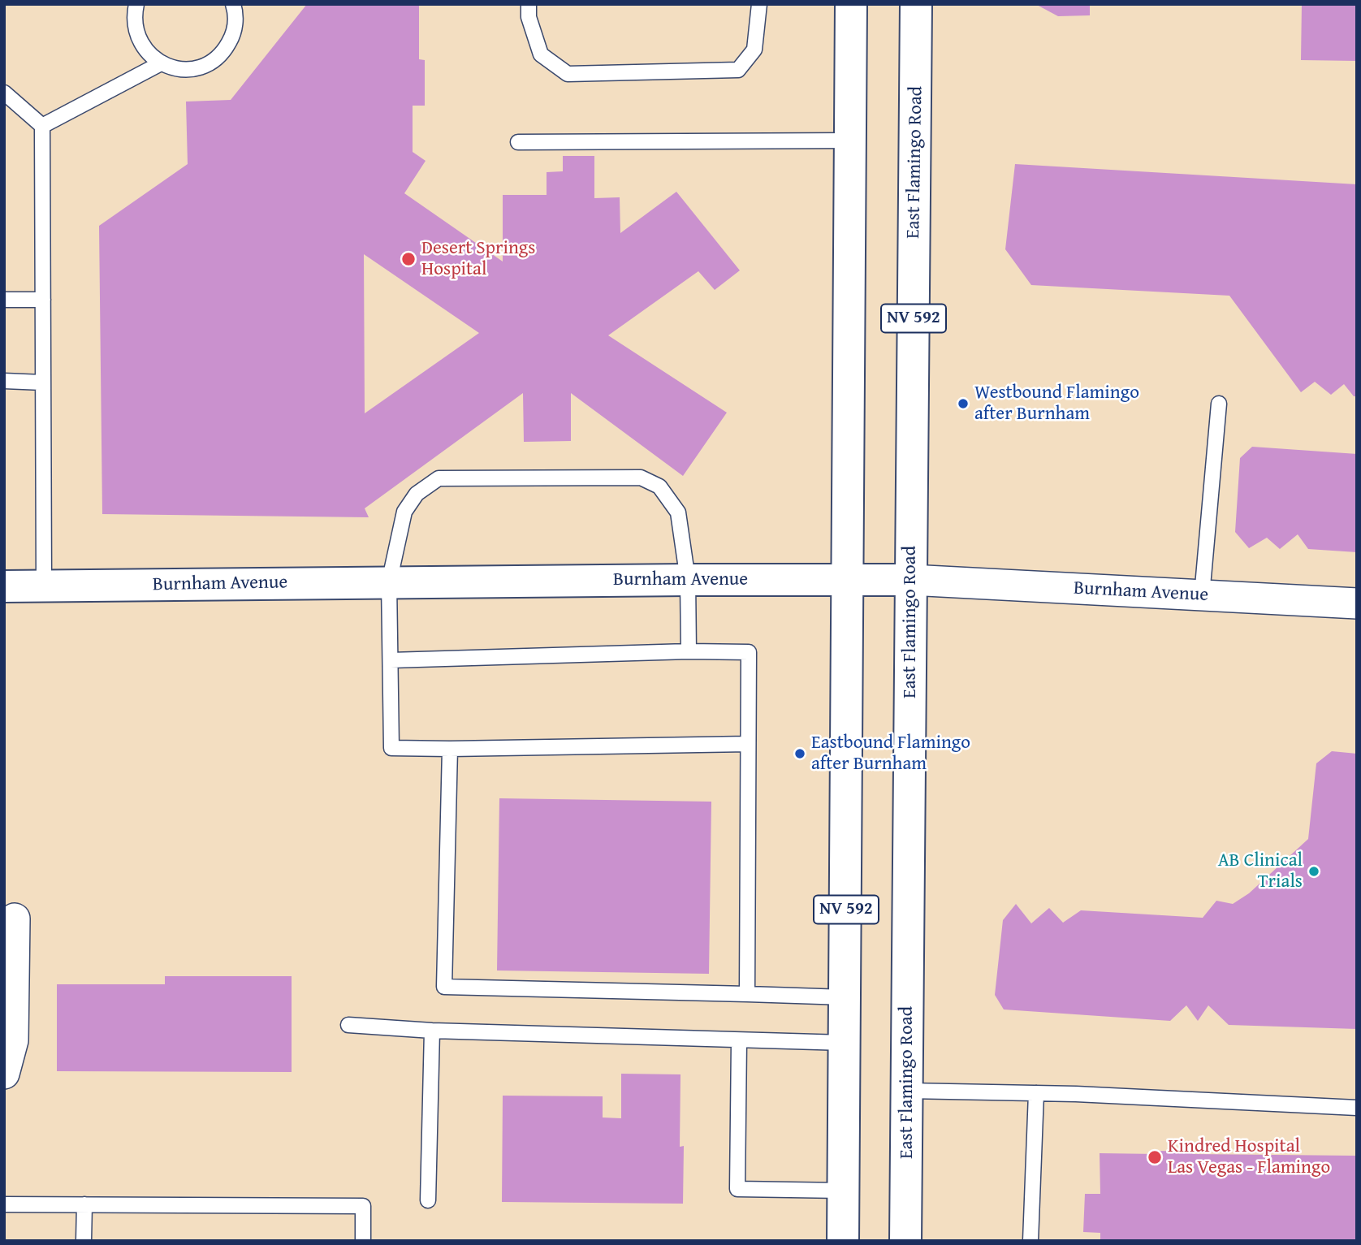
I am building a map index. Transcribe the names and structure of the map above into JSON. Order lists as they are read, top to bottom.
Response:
{
  "streets": {
    "main road": ["East Flamingo Road", "NV 592", "Burnham Avenue"]
  },
  "crossings": [
    ["East Flamingo Road", "Burnham Avenue"],
    ["NV 592", "Burnham Avenue"]
  ],
  "places": [
    "Desert Springs Hospital",
    "Westbound Flamingo after Burnham",
    "Eastbound Flamingo after Burnham",
    "AB Clinical Trials",
    "Kindred Hospital Las Vegas - Flamingo"
  ]
}
